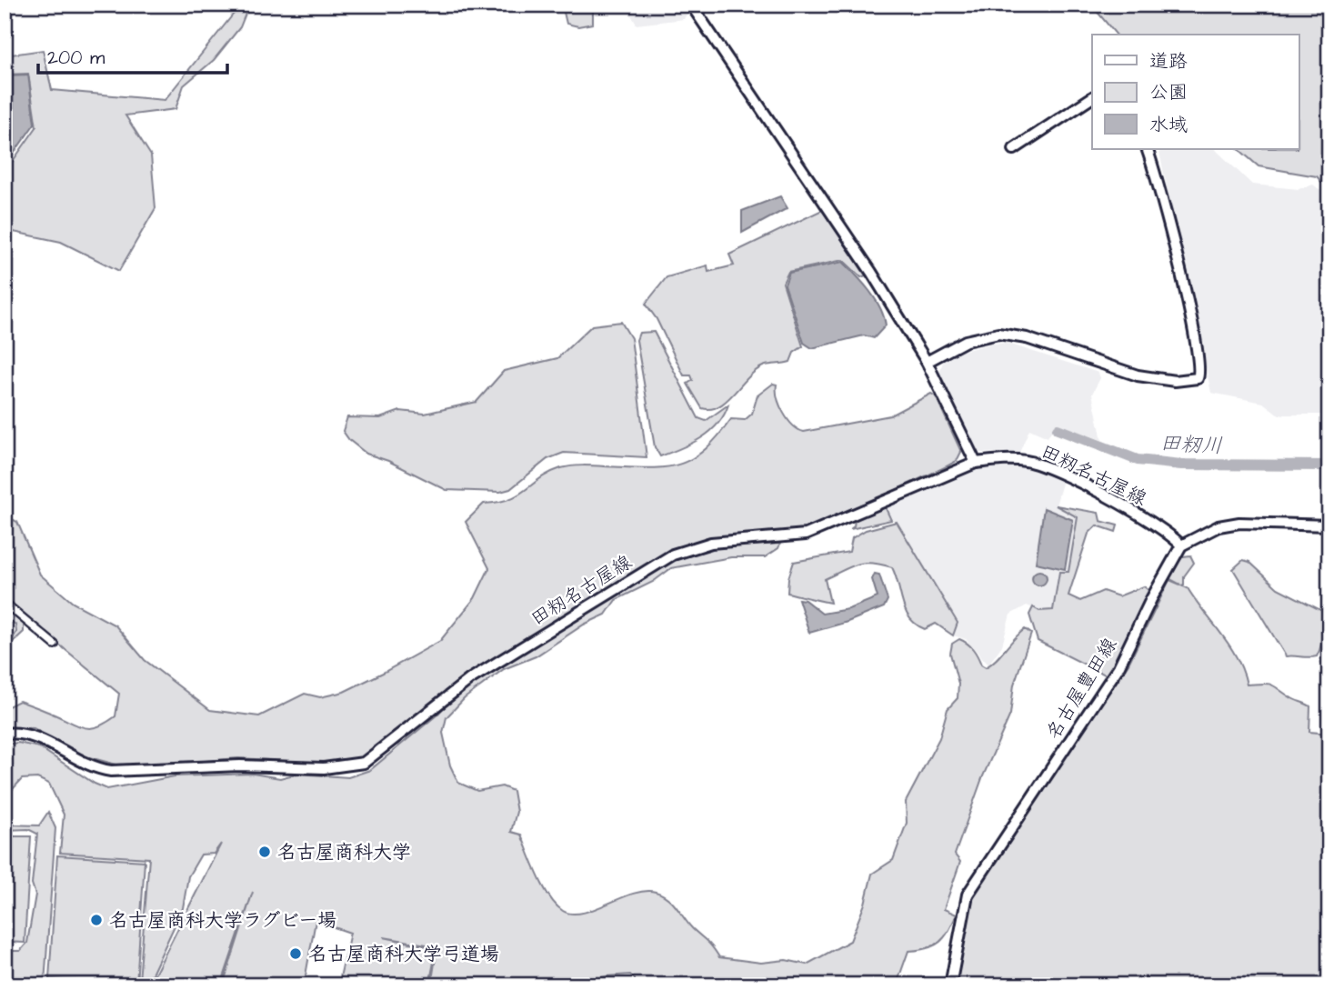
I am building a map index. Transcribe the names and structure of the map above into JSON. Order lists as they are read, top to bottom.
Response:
{
  "streets": {
    "main road": ["田籾名古屋線", "名古屋豊田線"]
  },
  "crossings": [
    ["田籾名古屋線", "名古屋豊田線"]
  ],
  "water": ["田籾川"],
  "places": ["名古屋商科大学", "名古屋商科大学ラグビー場", "名古屋商科大学弓道場"],
  "legend": ["道路", "公園", "水域"],
  "scale_bar": "200 m"
}
